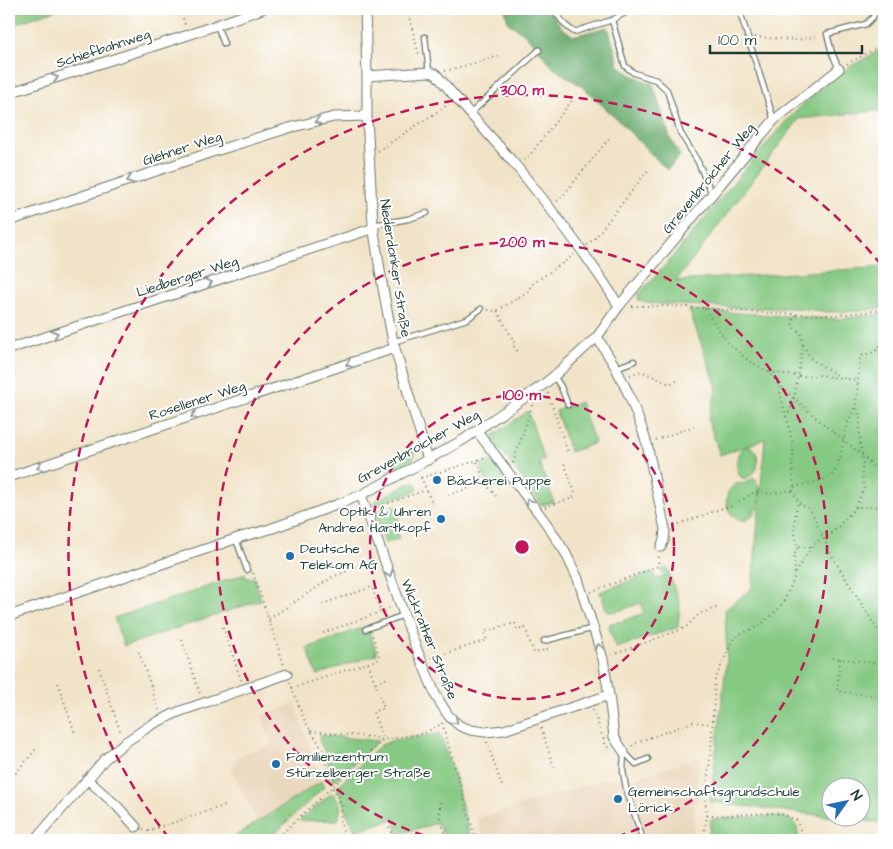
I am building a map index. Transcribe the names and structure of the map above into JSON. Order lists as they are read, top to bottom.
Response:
{
  "streets": {
    "street": [
      "Schiefbahnweg",
      "Glehner Weg",
      "Grevenbroicher Weg",
      "Niederdonker Straße",
      "Liedberger Weg",
      "Rosellener Weg",
      "Wickrather Straße"
    ]
  },
  "crossings": [
    ["Glehner Weg", "Niederdonker Straße"],
    ["Grevenbroicher Weg", "Niederdonker Straße"],
    ["Grevenbroicher Weg", "Wickrather Straße"],
    ["Niederdonker Straße", "Liedberger Weg"],
    ["Niederdonker Straße", "Rosellener Weg"]
  ],
  "one_way": [
    "Schiefbahnweg",
    "Glehner Weg",
    "Liedberger Weg",
    "Rosellener Weg"
  ],
  "places": [
    "Bäckerei Puppe",
    "Optik & Uhren Andrea Hartkopf",
    "Deutsche Telekom AG",
    "Familienzentrum Stürzelberger Straße",
    "Gemeinschaftsgrundschule Lörick"
  ],
  "scale_bar": "100 m",
  "north": "top right",
  "rings": ["300 m", "200 m", "100 m"]
}
